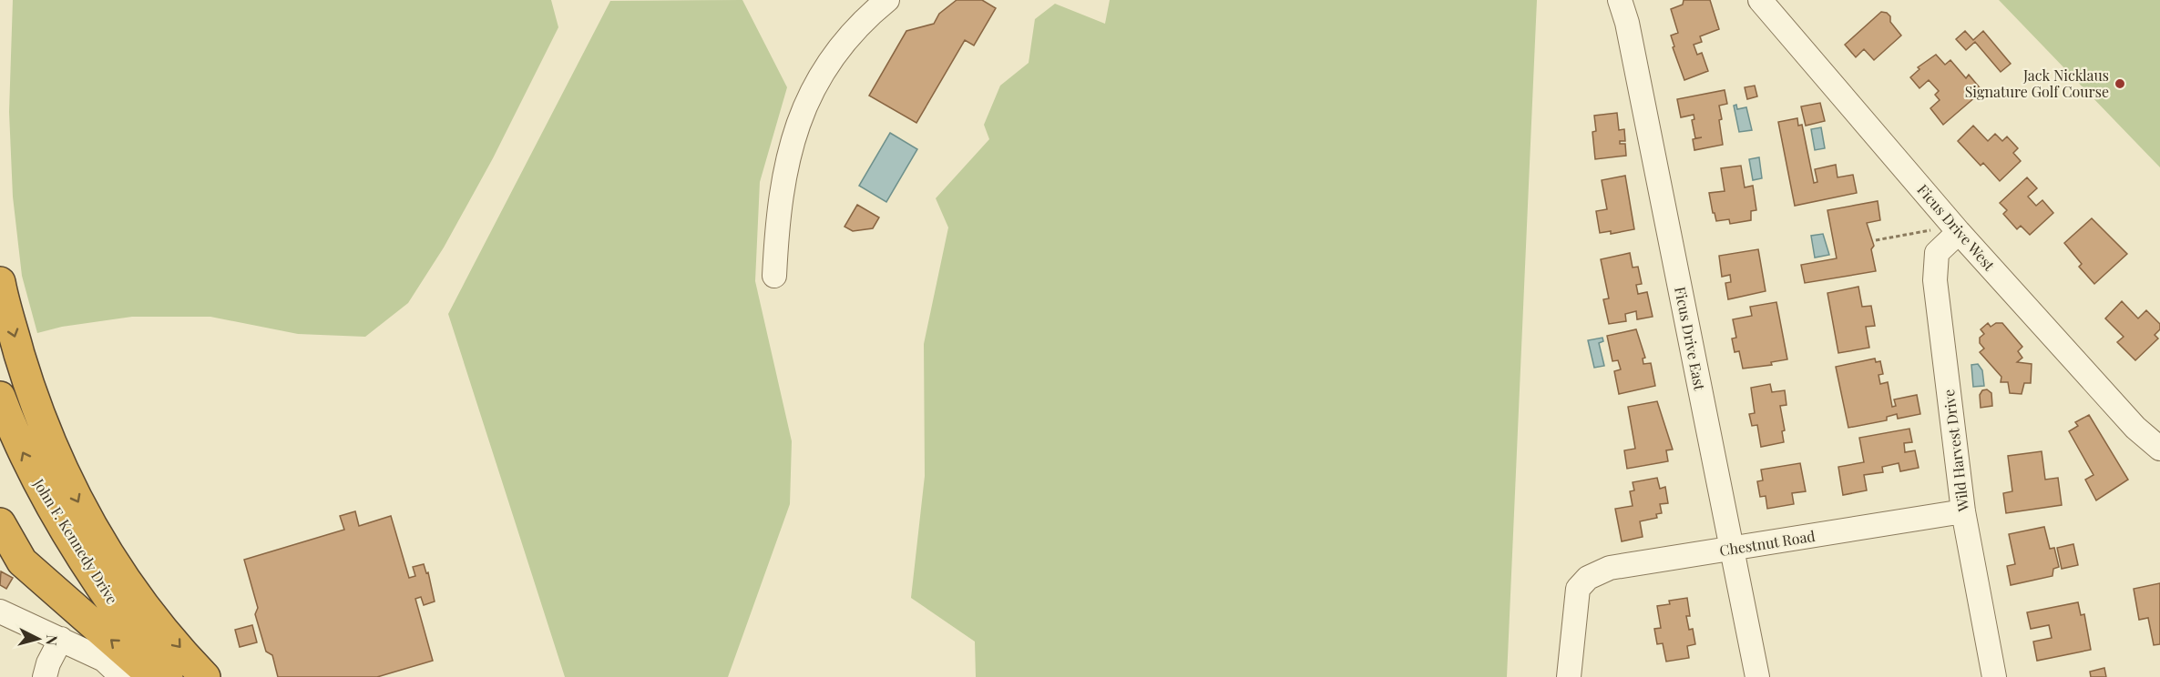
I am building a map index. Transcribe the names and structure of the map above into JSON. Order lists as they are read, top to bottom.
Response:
{
  "streets": {
    "highway": ["John F. Kennedy Drive"],
    "street": [
      "Ficus Drive West",
      "Ficus Drive East",
      "Wild Harvest Drive",
      "Chestnut Road"
    ]
  },
  "crossings": [
    ["Ficus Drive West", "Wild Harvest Drive"],
    ["Ficus Drive East", "Chestnut Road"],
    ["Wild Harvest Drive", "Chestnut Road"]
  ],
  "places": ["Jack Nicklaus Signature Golf Course"],
  "north": "right"
}
